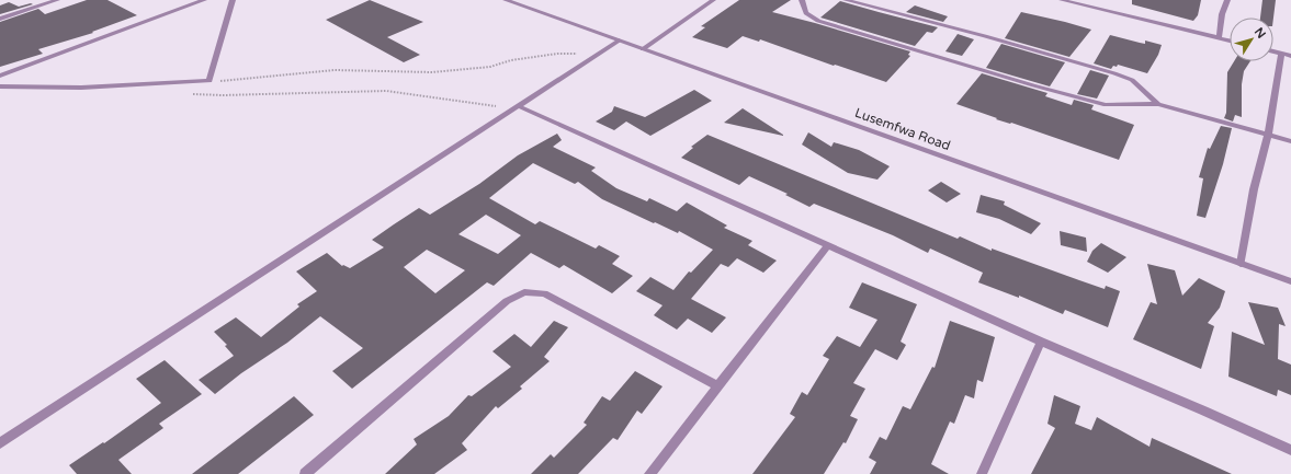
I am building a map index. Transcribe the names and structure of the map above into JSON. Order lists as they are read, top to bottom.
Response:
{
  "streets": {
    "street": ["Lusemfwa Road"]
  },
  "north": "top right"
}
